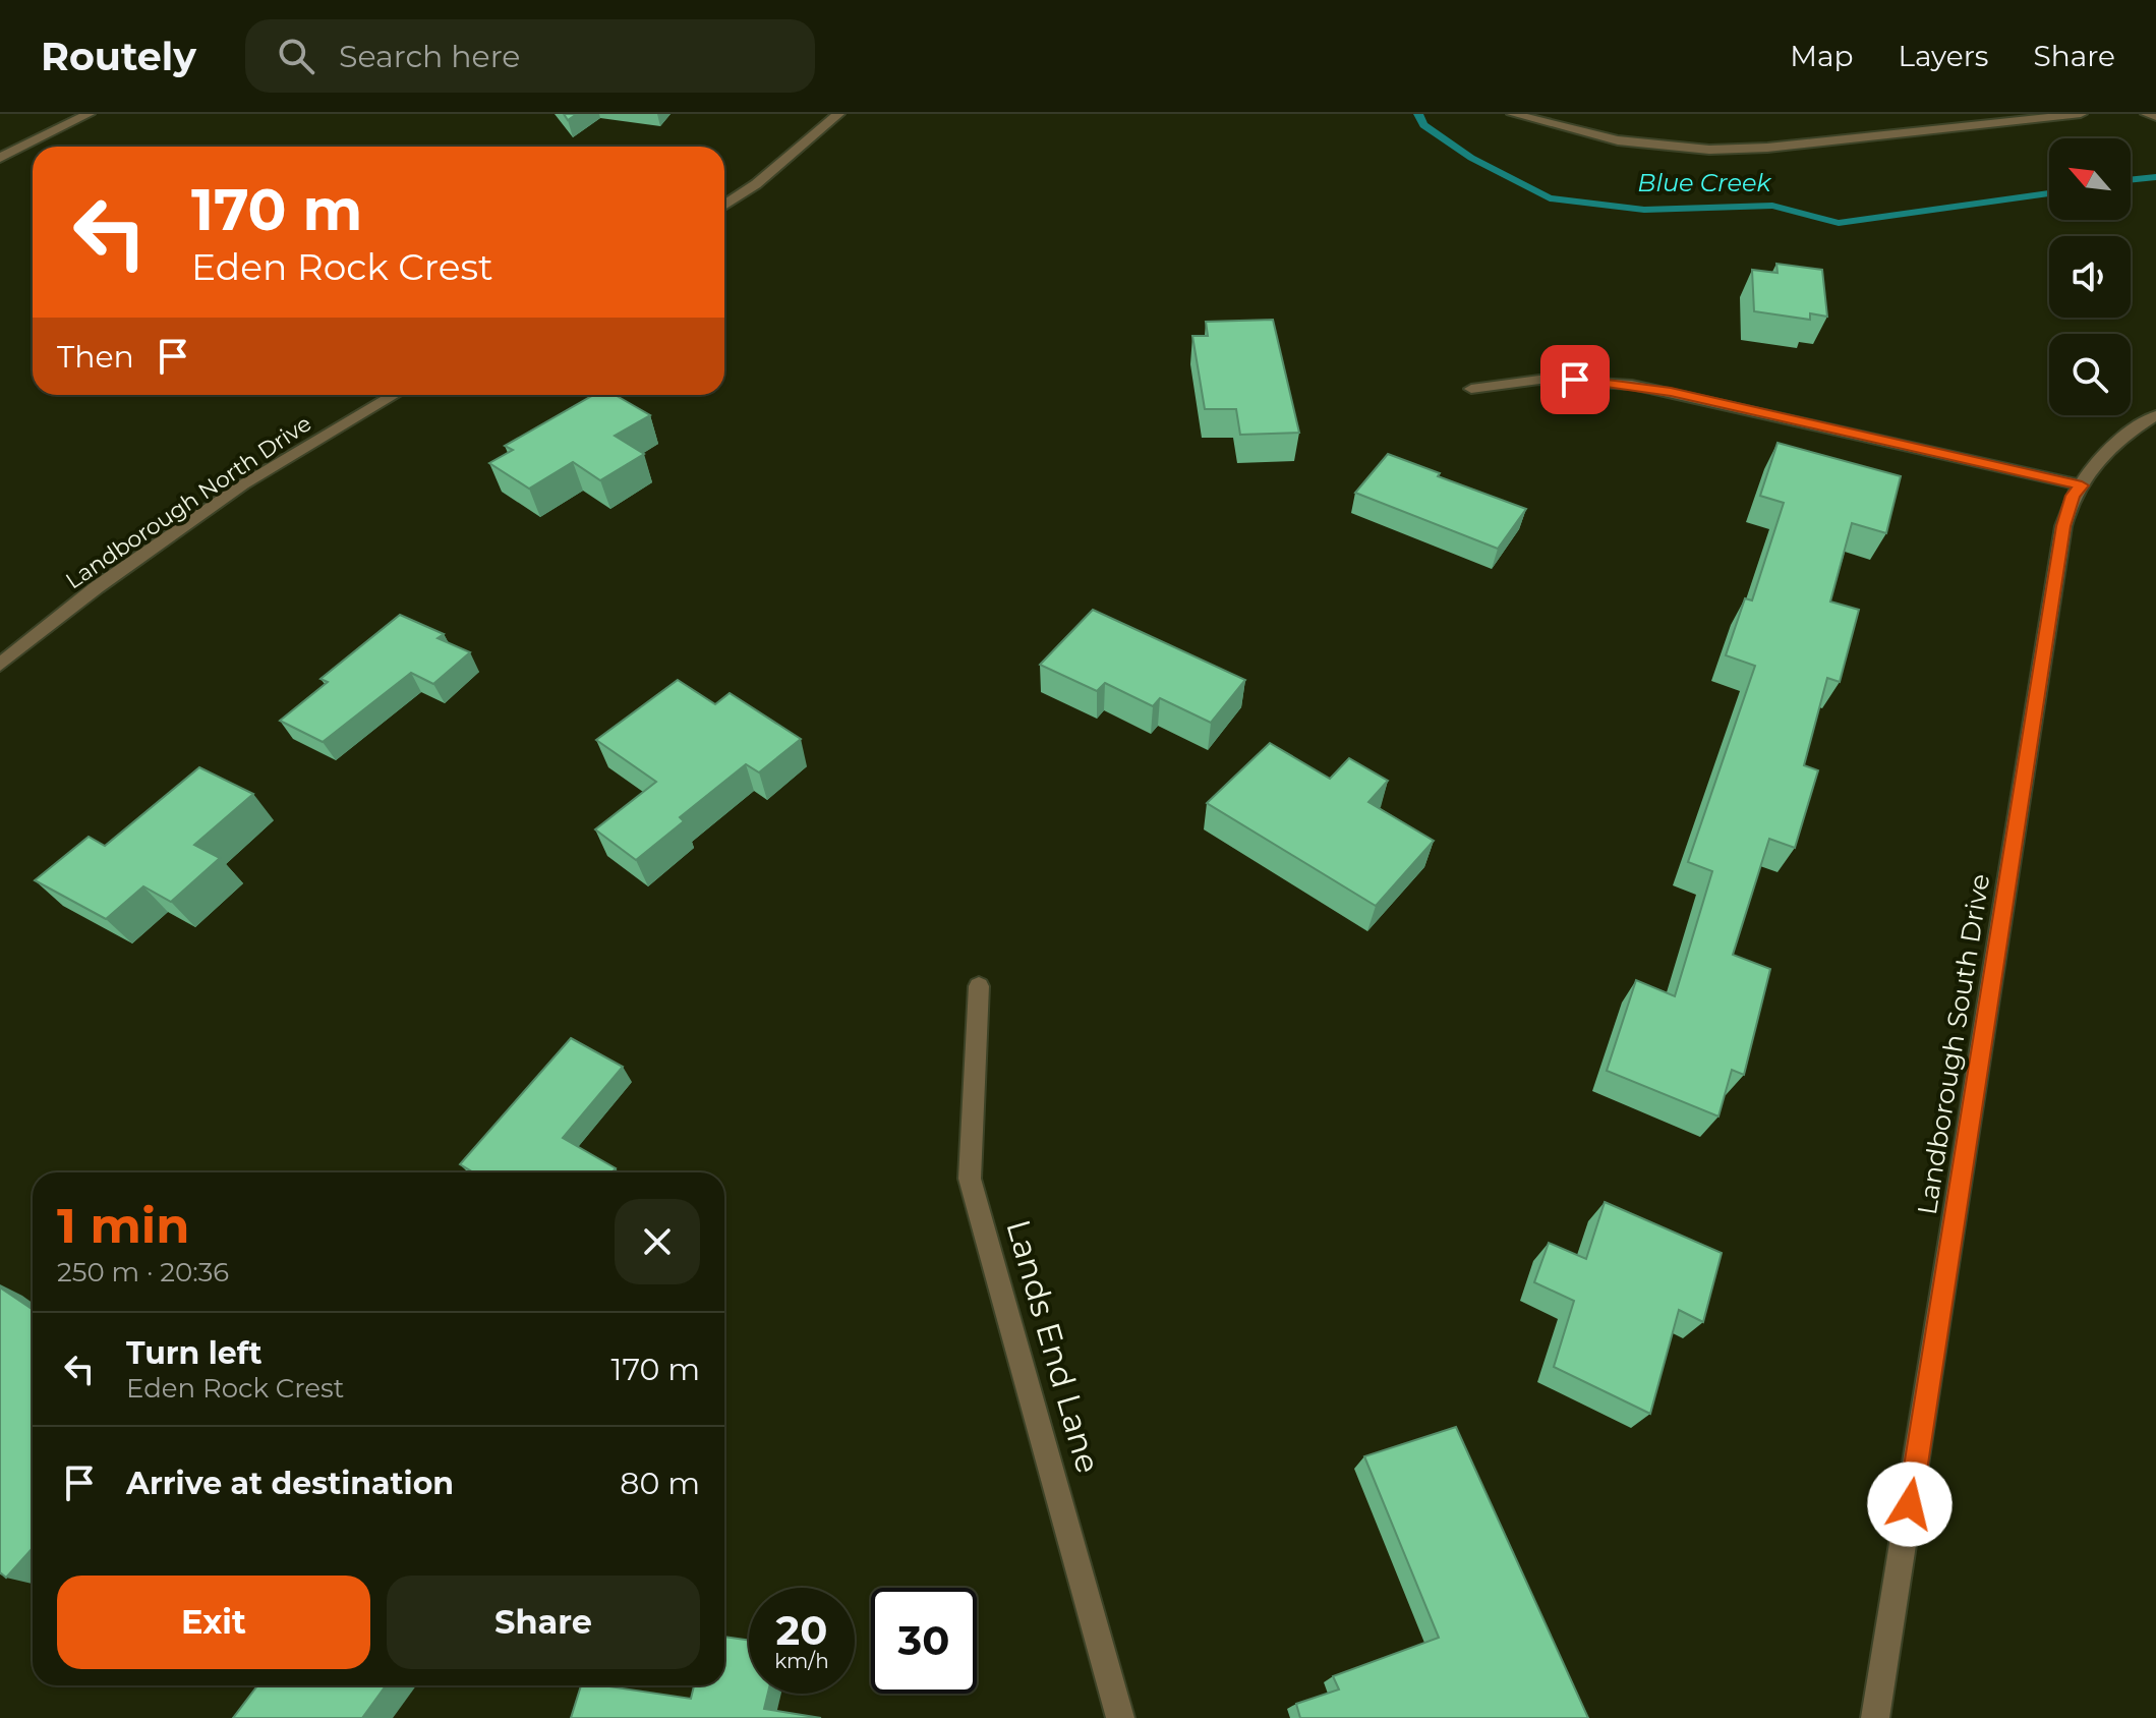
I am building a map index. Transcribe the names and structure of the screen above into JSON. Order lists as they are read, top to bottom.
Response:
{
  "streets": {
    "street": ["Landborough North Drive", "Landborough South Drive", "Lands End Lane"]
  },
  "water": ["Blue Creek"],
  "north": "top left",
  "page": {
    "header": "Routely",
    "search": "Search here",
    "nav": ["Map", "Layers", "Share"],
    "turn": ["170 m", "Eden Rock Crest"],
    "then": "Then",
    "heading": ["1 min", "250 m · 20:36"],
    "list": [
      {
        "name": "Turn left",
        "note": "Eden Rock Crest",
        "value": "170 m"
      },
      {
        "name": "Arrive at destination",
        "value": "80 m"
      }
    ],
    "buttons": ["Exit", "Share"],
    "speed": "20 km/h",
    "limit": "30"
  }
}
